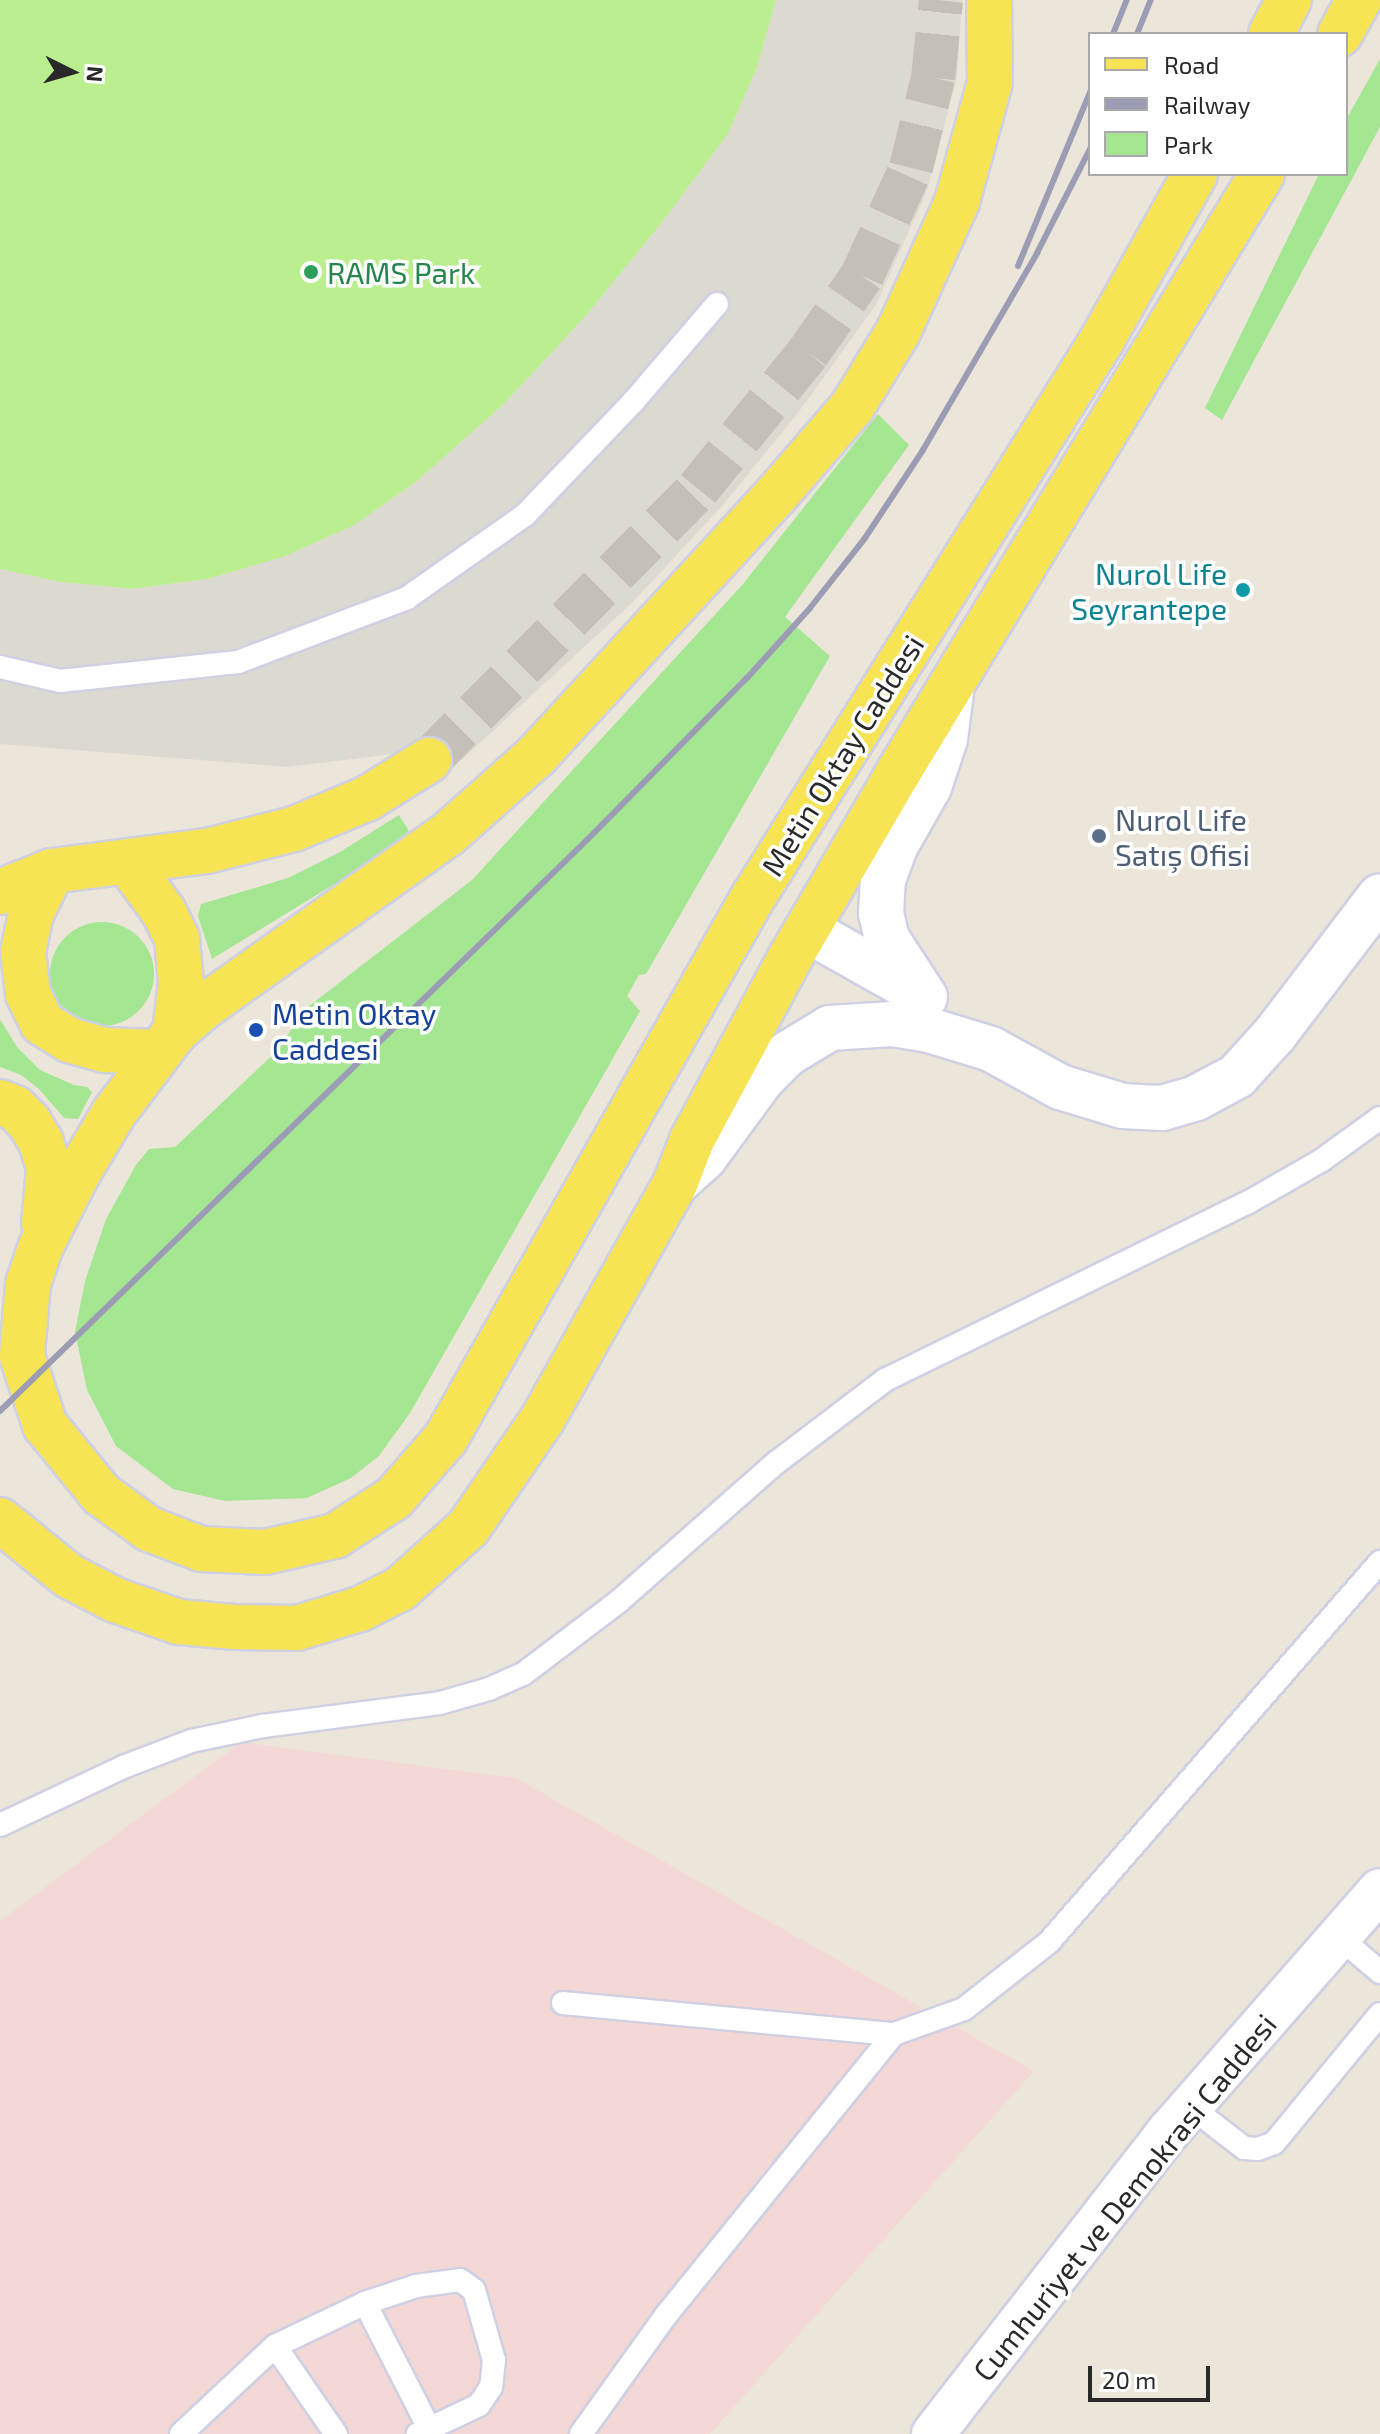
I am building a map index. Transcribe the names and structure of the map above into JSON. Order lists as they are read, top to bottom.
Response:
{
  "streets": {
    "main road": ["Metin Oktay Caddesi"],
    "street": ["Cumhuriyet ve Demokrasi Caddesi"]
  },
  "places": [
    "RAMS Park",
    "Nurol Life Seyrantepe",
    "Nurol Life Satış Ofisi",
    "Metin Oktay Caddesi"
  ],
  "legend": ["Road", "Railway", "Park"],
  "scale_bar": "20 m",
  "north": "right"
}
